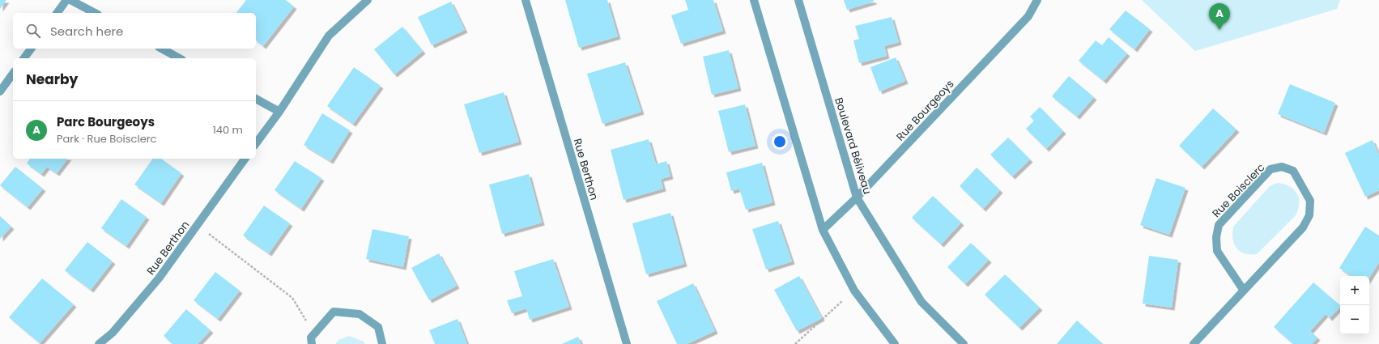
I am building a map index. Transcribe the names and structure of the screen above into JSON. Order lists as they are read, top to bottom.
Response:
{
  "streets": {
    "street": [
      "Rue Bourgeoys",
      "Boulevard Béliveau",
      "Rue Berthon",
      "Rue Boisclerc"
    ]
  },
  "crossings": [
    ["Rue Bourgeoys", "Boulevard Béliveau"]
  ],
  "page": {
    "pins": "A",
    "search": "Search here",
    "heading": "Nearby",
    "list": [
      {
        "mark": "A",
        "name": "Parc Bourgeoys",
        "note": "Park · Rue Boisclerc",
        "value": "140 m"
      }
    ],
    "map_buttons": ["+", "−"]
  }
}
